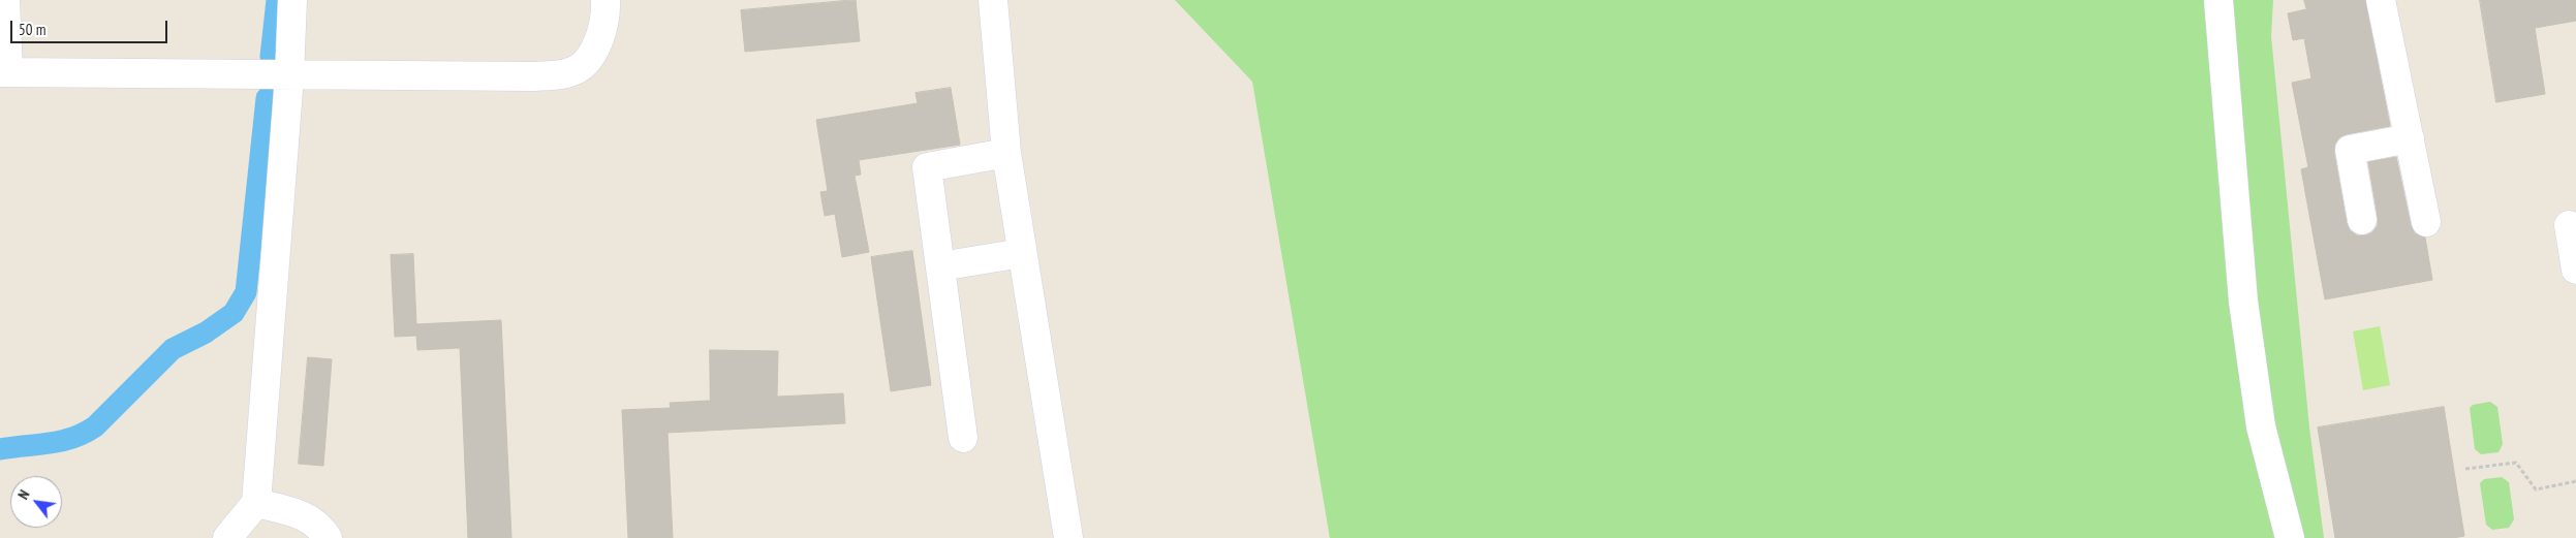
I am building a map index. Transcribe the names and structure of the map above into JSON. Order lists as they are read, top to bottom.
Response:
{
  "scale_bar": "50 m",
  "north": "top left"
}
